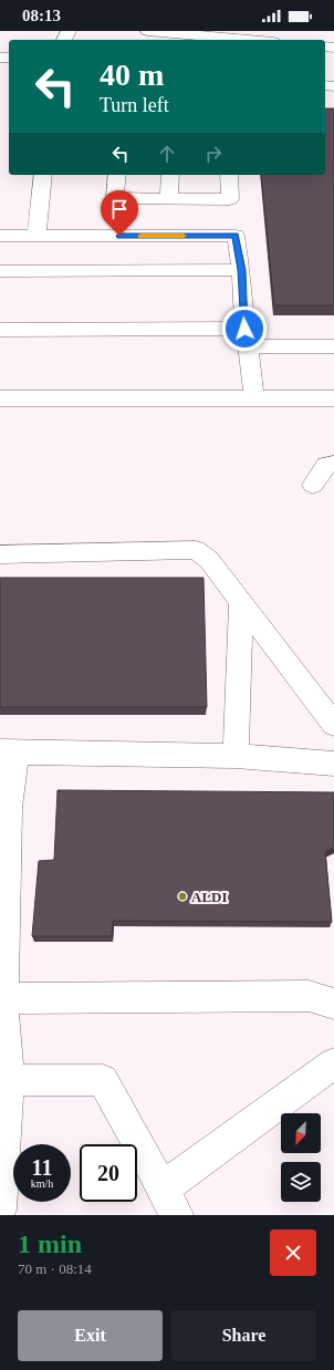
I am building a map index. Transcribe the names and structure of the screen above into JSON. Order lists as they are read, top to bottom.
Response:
{
  "places": ["ALDI"],
  "north": "bottom left",
  "page": {
    "status": "08:13",
    "turn": ["40 m", "Turn left"],
    "speed": "11 km/h",
    "limit": "20",
    "heading": ["1 min", "70 m · 08:14"],
    "buttons": ["Exit", "Share"]
  }
}
